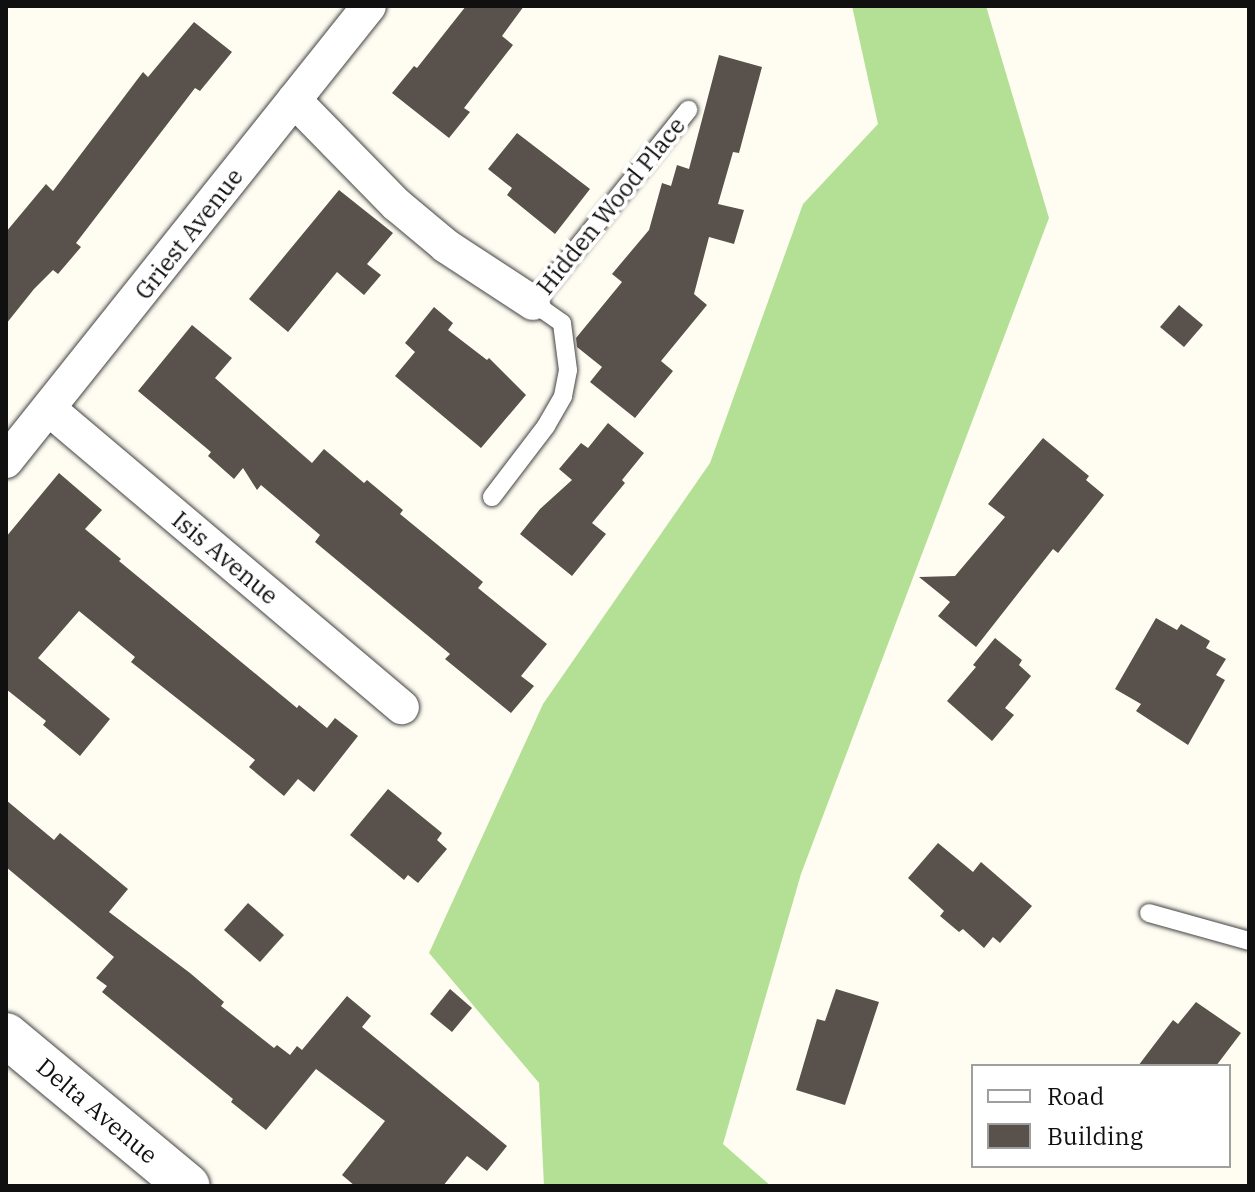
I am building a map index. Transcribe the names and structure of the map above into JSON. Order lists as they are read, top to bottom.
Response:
{
  "streets": {
    "street": [
      "Hidden Wood Place",
      "Griest Avenue",
      "Isis Avenue",
      "Delta Avenue"
    ]
  },
  "crossings": [
    ["Hidden Wood Place", "Griest Avenue"],
    ["Griest Avenue", "Isis Avenue"]
  ],
  "legend": ["Road", "Building"]
}
